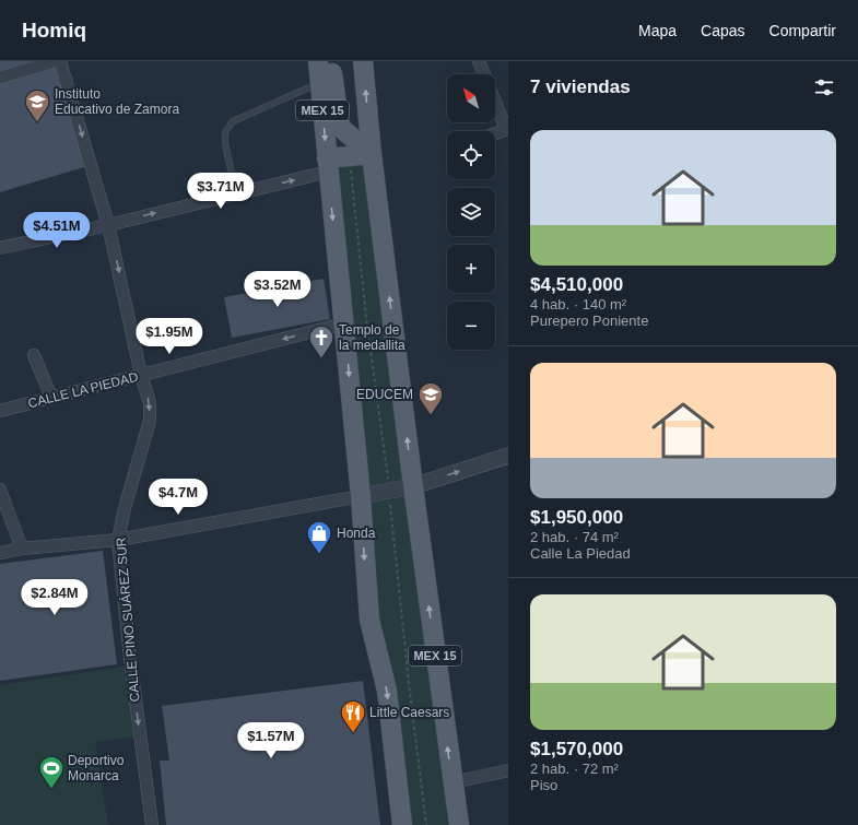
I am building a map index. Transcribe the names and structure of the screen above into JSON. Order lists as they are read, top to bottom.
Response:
{
  "streets": {
    "main road": ["MEX 15"],
    "street": ["CALLE LA PIEDAD", "CALLE PINO SUÁREZ SUR"]
  },
  "crossings": [
    ["MEX 15", "CALLE LA PIEDAD"],
    ["CALLE LA PIEDAD", "CALLE PINO SUÁREZ SUR"]
  ],
  "one_way": ["CALLE LA PIEDAD", "CALLE PINO SUÁREZ SUR"],
  "places": {
    "school or university": ["Instituto Educativo de Zamora", "EDUCEM"],
    "church": ["Templo de la medallita"],
    "shop": ["Honda"],
    "restaurant": ["Little Caesars"],
    "sports": ["Deportivo Monarca"]
  },
  "north": "top left",
  "page": {
    "header": "Homiq",
    "nav": ["Mapa", "Capas", "Compartir"],
    "heading": "7 viviendas",
    "map_buttons": ["+", "−"],
    "list": [
      {
        "name": "$4,510,000",
        "note": "4 hab. · 140 m² · Purepero Poniente"
      },
      {
        "name": "$1,950,000",
        "note": "2 hab. · 74 m² · Calle La Piedad"
      },
      {
        "name": "$1,570,000",
        "note": "2 hab. · 72 m² · Piso"
      }
    ],
    "price": [
      "$3.71M",
      "$4.51M",
      "$3.52M",
      "$1.95M",
      "$4.7M",
      "$2.84M",
      "$1.57M"
    ]
  }
}
